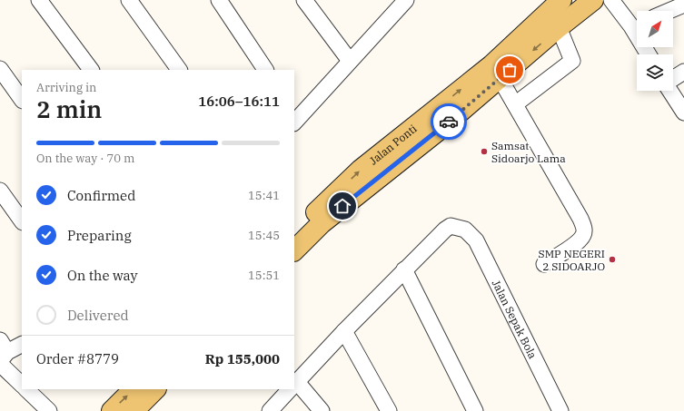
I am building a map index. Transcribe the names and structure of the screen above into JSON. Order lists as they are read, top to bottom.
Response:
{
  "streets": {
    "main road": ["Jalan Ponti"],
    "street": ["Jalan Sepak Bola"]
  },
  "places": ["Samsat Sidoarjo Lama", "SMP NEGERI 2 SIDOARJO"],
  "north": "top right",
  "page": {
    "heading": ["2 min", "Arriving in", "16:06–16:11"],
    "panel": ["Order #8779", "Rp 155,000"],
    "bar": "On the way · 70 m",
    "list": [
      ["Confirmed", "15:41"],
      ["Preparing", "15:45"],
      ["On the way", "15:51"],
      "Delivered"
    ]
  }
}
